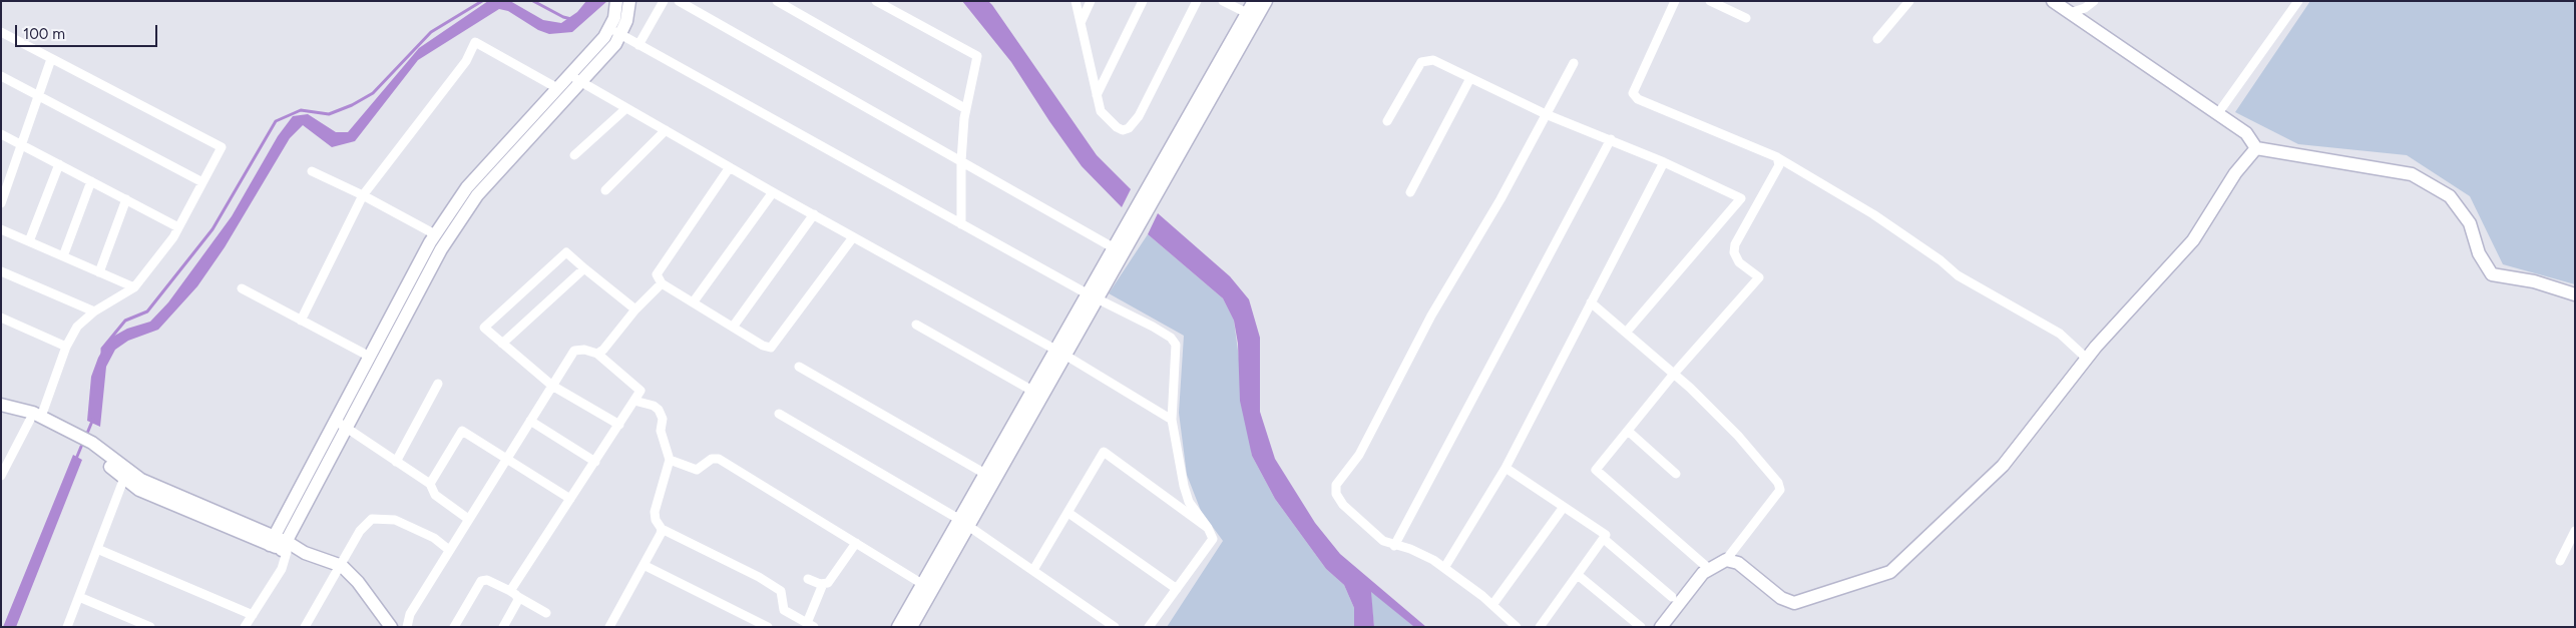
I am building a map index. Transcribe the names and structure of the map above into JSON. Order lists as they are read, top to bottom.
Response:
{
  "scale_bar": "100 m"
}
